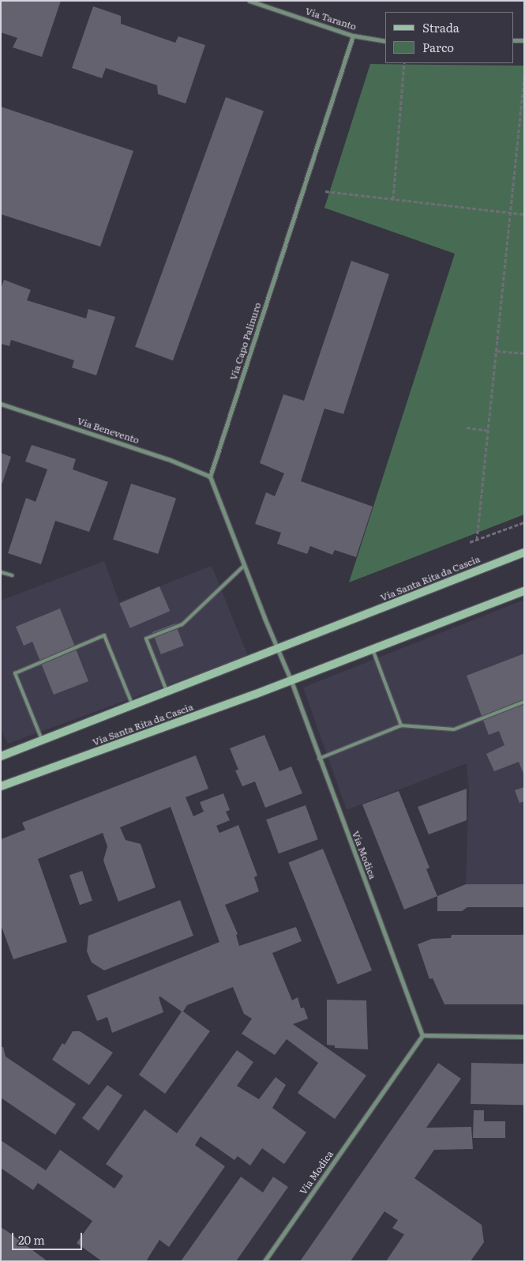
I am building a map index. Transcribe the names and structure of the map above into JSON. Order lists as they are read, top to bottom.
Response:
{
  "streets": {
    "main road": ["Via Santa Rita da Cascia"],
    "street": [
      "Via Taranto",
      "Via Capo Palinuro",
      "Via Benevento",
      "Via Modica"
    ]
  },
  "crossings": [
    ["Via Taranto", "Via Capo Palinuro"],
    ["Via Capo Palinuro", "Via Benevento"],
    ["Via Santa Rita da Cascia", "Via Modica"]
  ],
  "legend": ["Strada", "Parco"],
  "scale_bar": "20 m"
}
